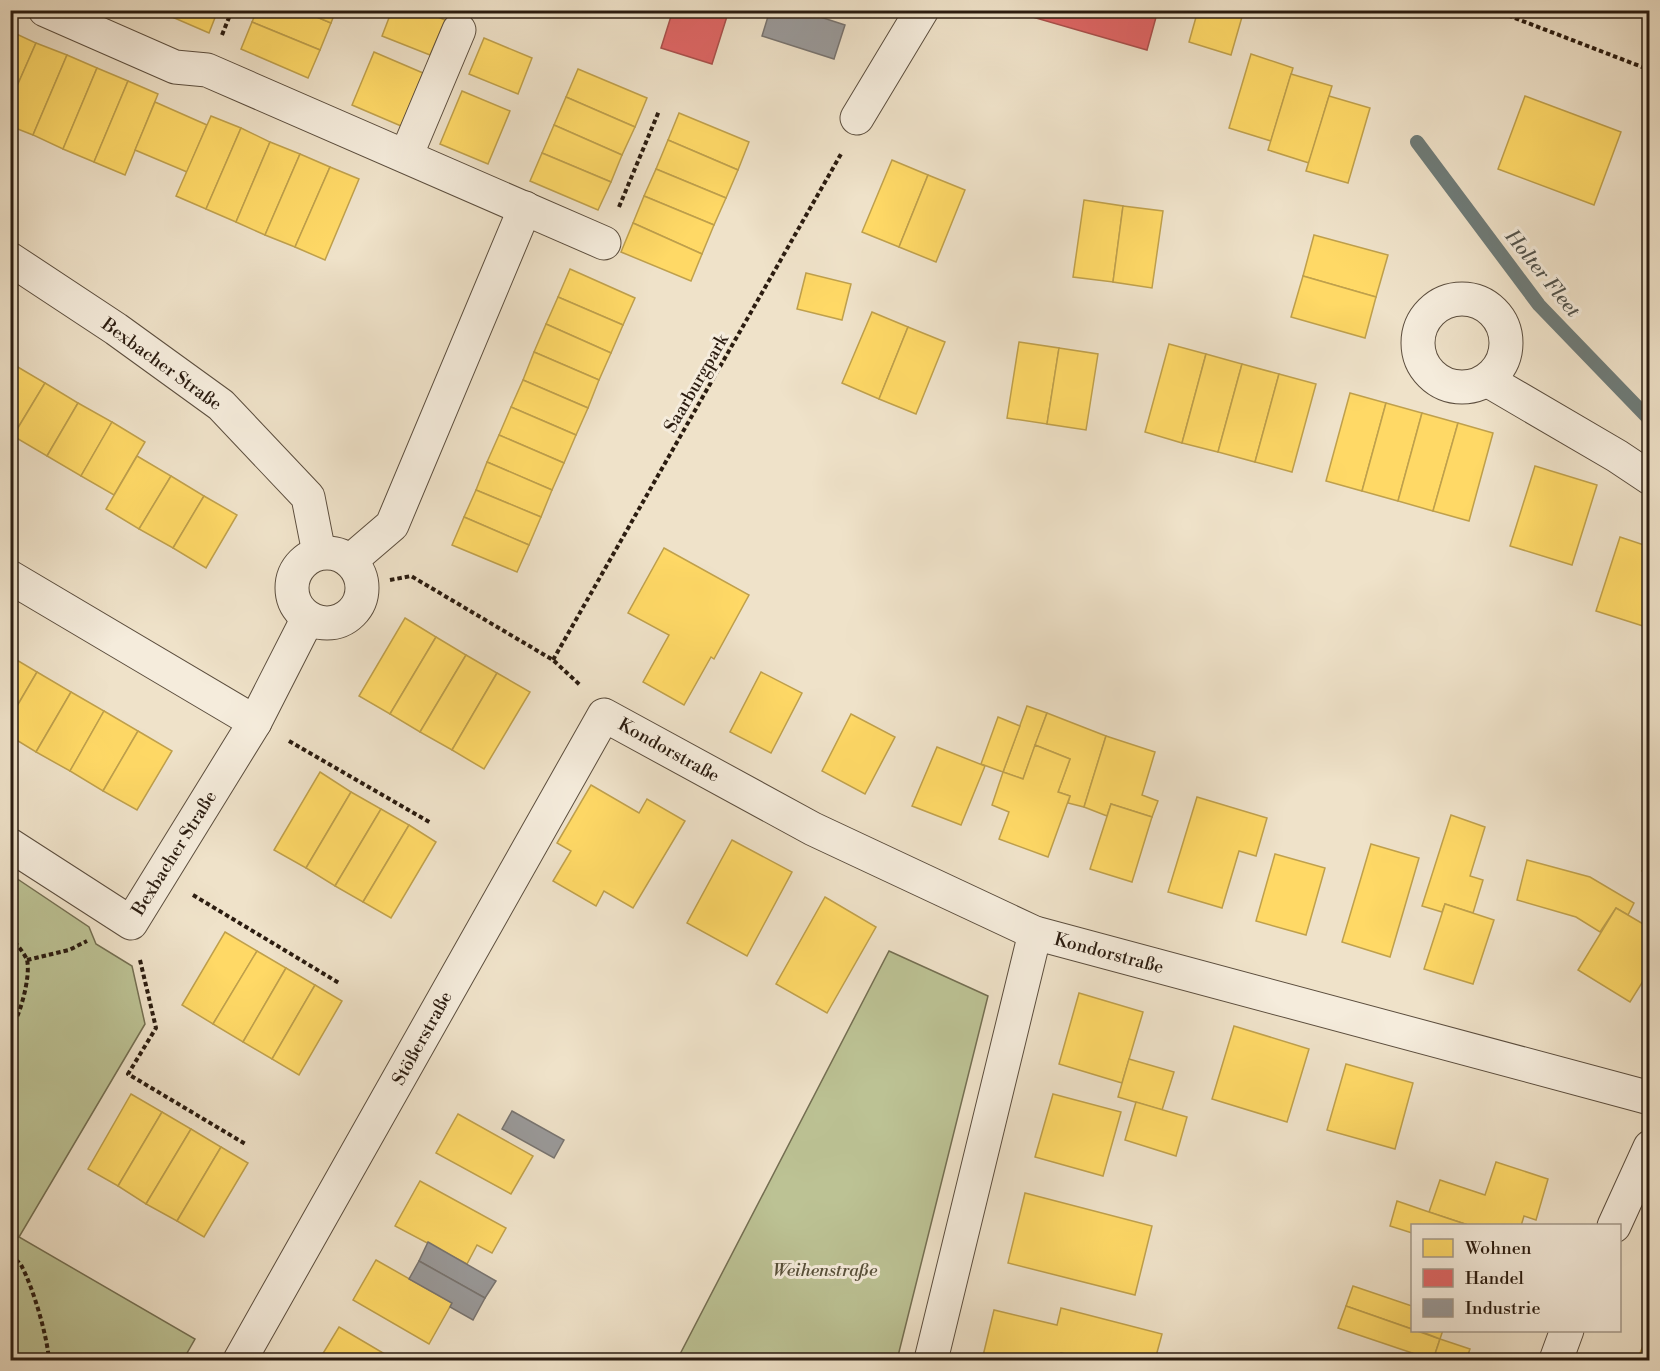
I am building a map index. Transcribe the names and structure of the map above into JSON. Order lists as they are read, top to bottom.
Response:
{
  "streets": {
    "street": ["Bexbacher Straße", "Kondorstraße", "Stößerstraße"],
    "path": ["Saarburgpark"]
  },
  "crossings": [
    ["Kondorstraße", "Stößerstraße"]
  ],
  "water": ["Holter Fleet"],
  "parks": ["Weihenstraße"],
  "legend": ["Wohnen", "Handel", "Industrie"]
}
